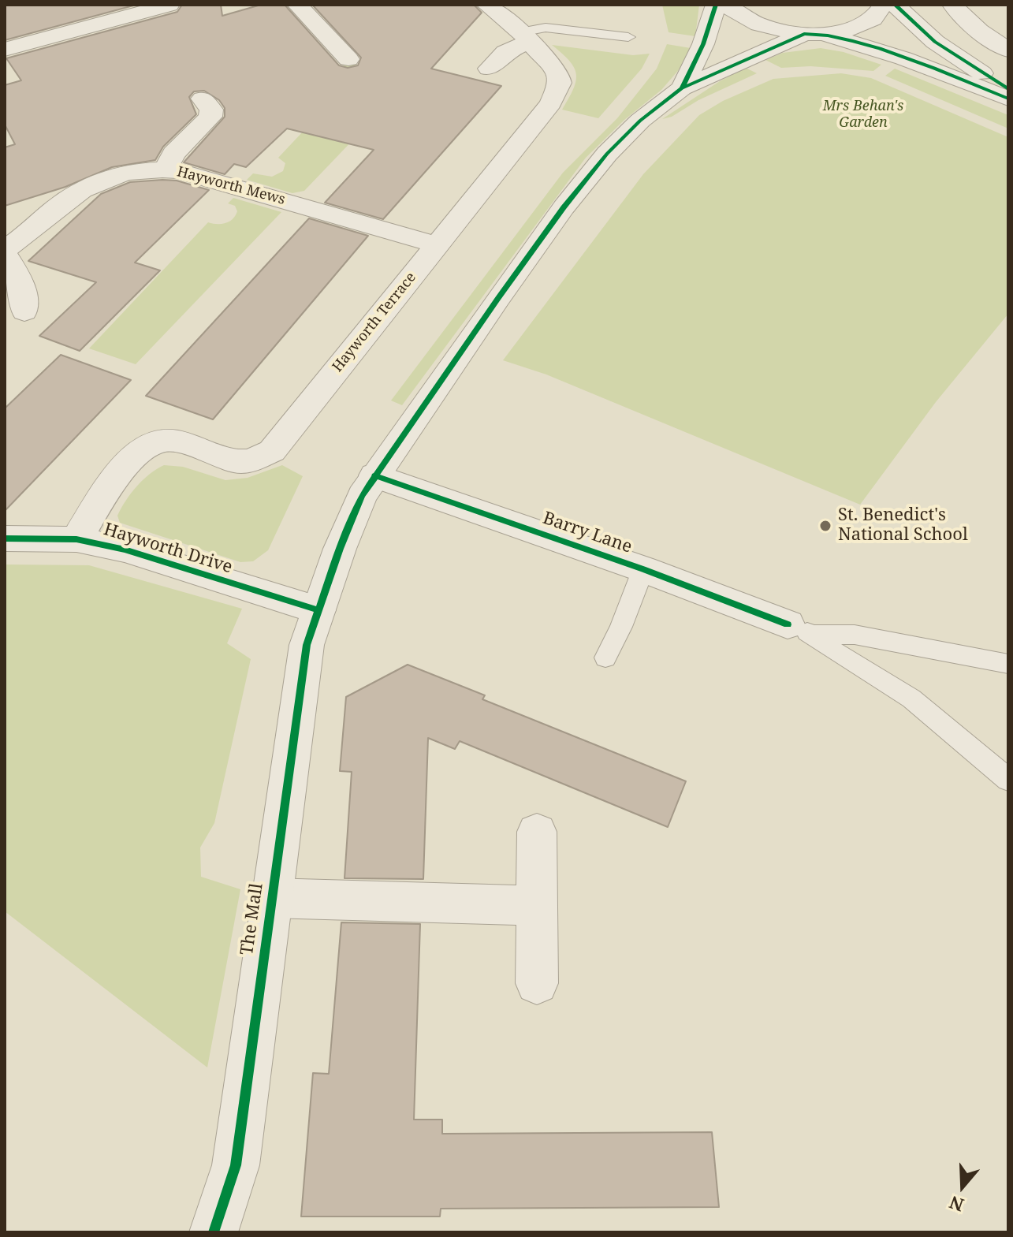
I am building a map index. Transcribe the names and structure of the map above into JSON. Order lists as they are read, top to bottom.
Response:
{
  "streets": {
    "street": [
      "Hayworth Mews",
      "Hayworth Terrace",
      "Barry Lane",
      "Hayworth Drive",
      "The Mall"
    ]
  },
  "crossings": [
    ["Hayworth Mews", "Hayworth Terrace"],
    ["Hayworth Terrace", "Hayworth Drive"],
    ["Barry Lane", "The Mall"],
    ["Hayworth Drive", "The Mall"]
  ],
  "parks": ["Mrs Behan's Garden"],
  "places": ["St. Benedict's National School"],
  "north": "bottom"
}
